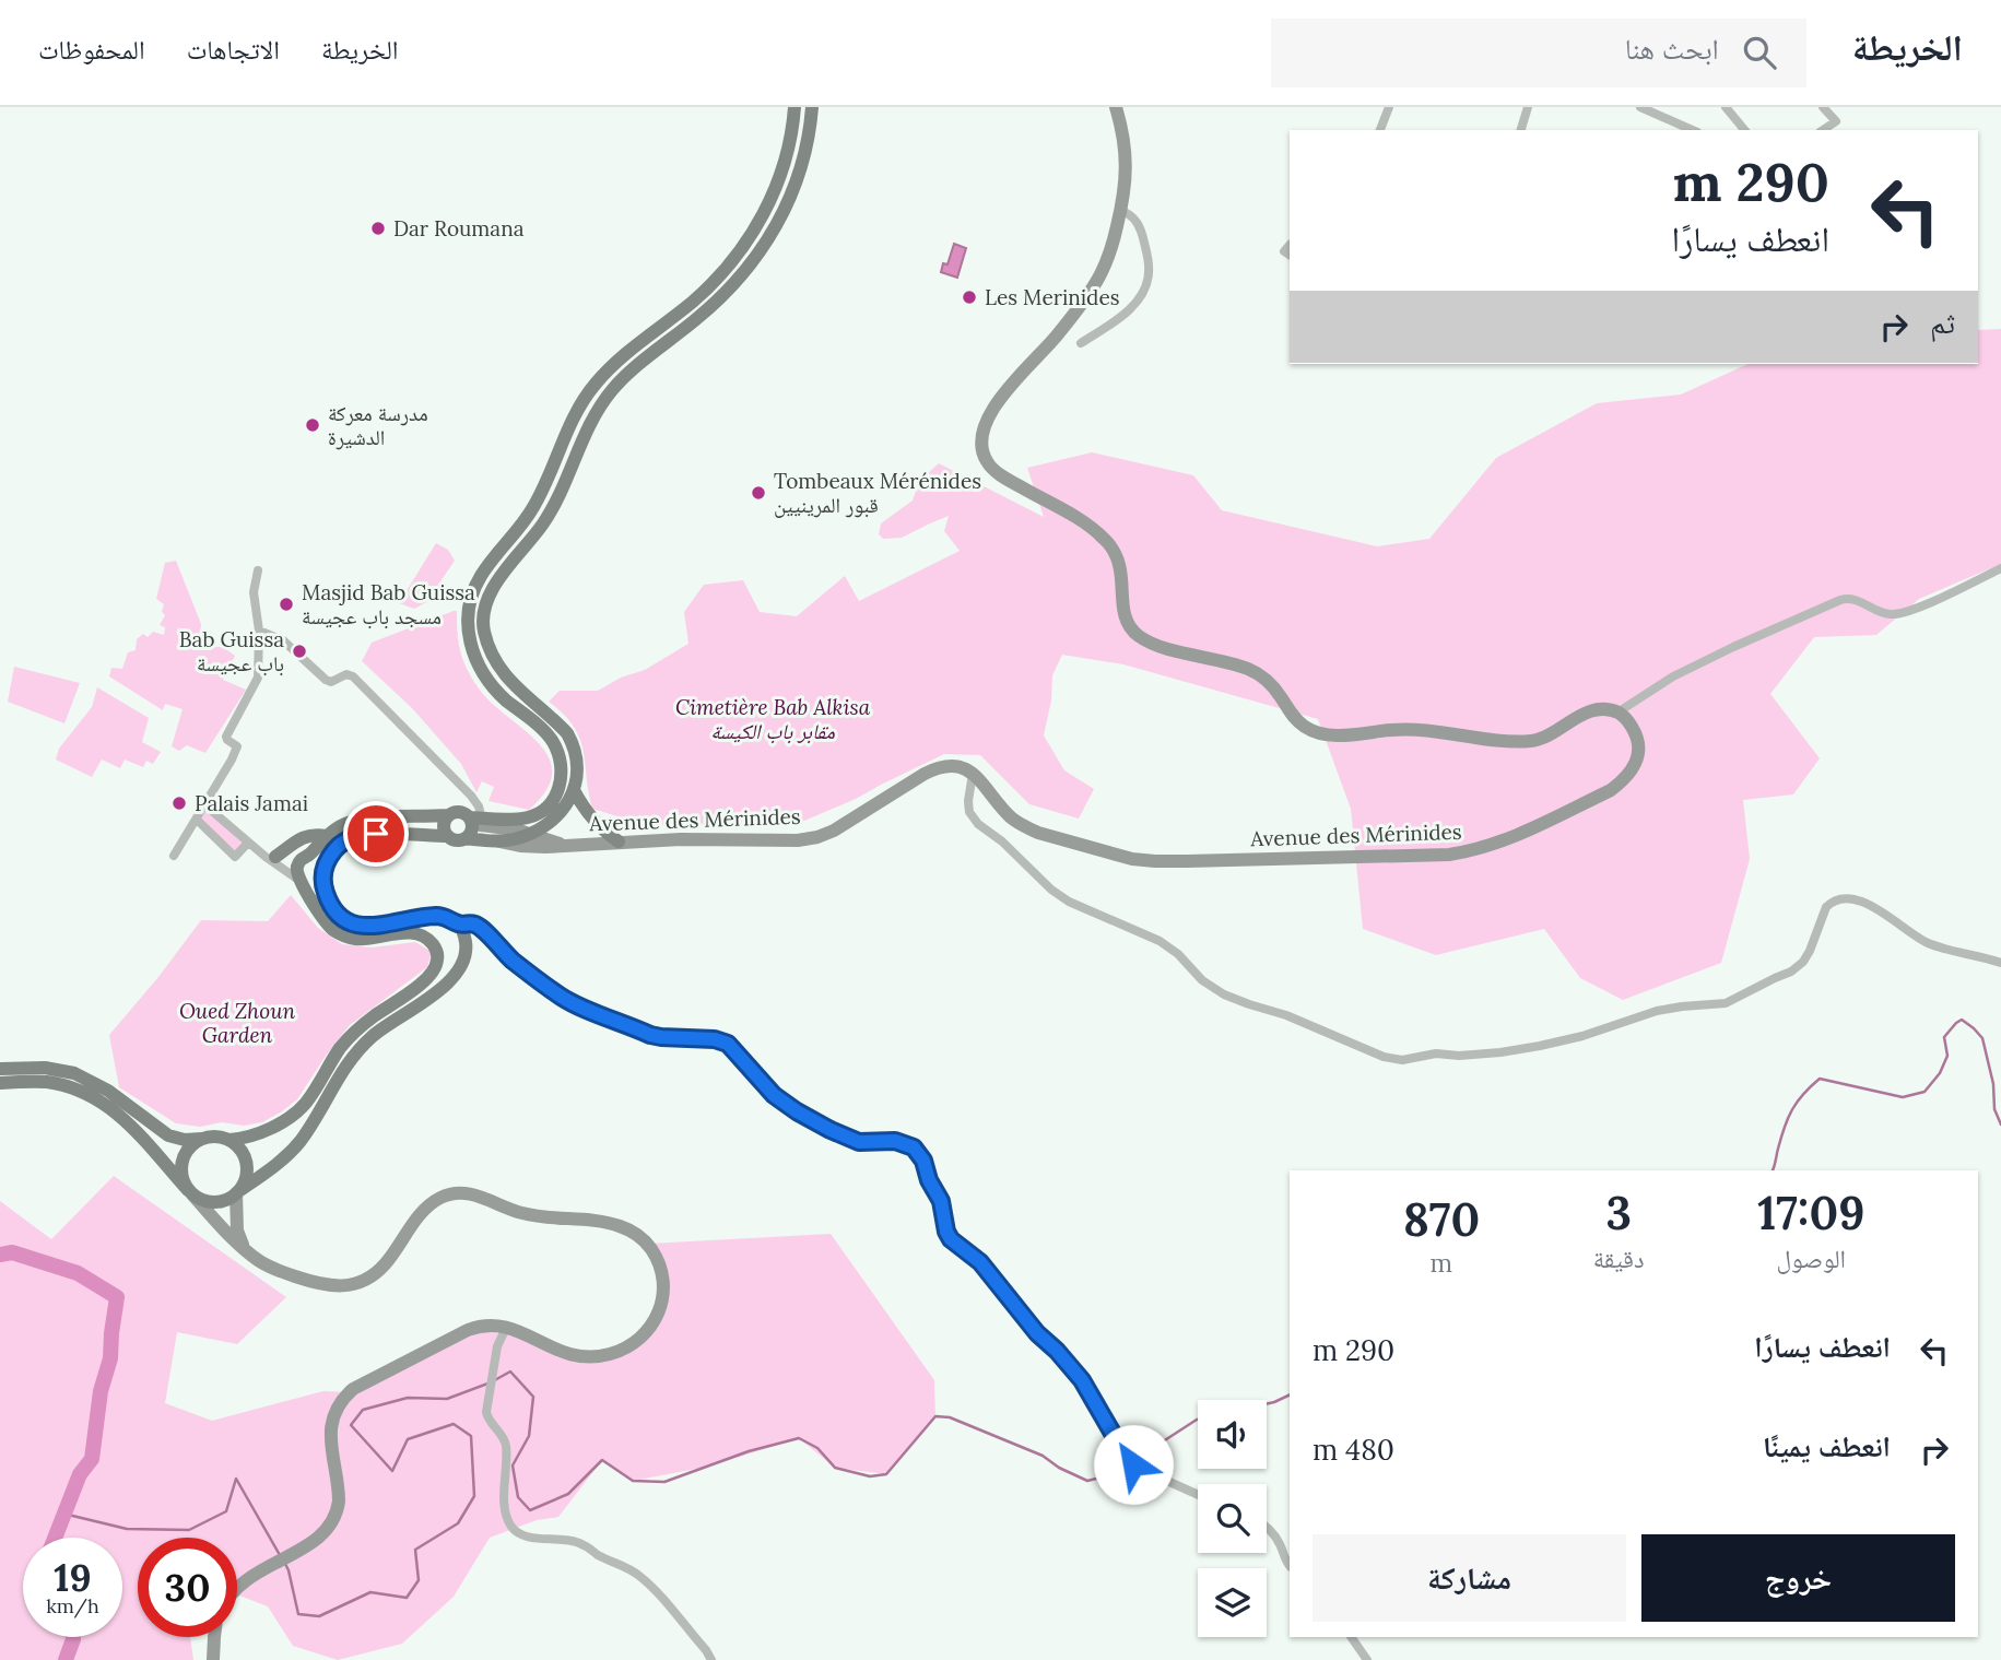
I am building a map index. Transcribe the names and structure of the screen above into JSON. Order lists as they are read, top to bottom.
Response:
{
  "streets": {
    "main road": ["Avenue des Mérinides"]
  },
  "parks": ["Cimetière Bab Alkisa مقابر باب الكيسة", "Oued Zhoun Garden"],
  "places": [
    "Dar Roumana",
    "Les Merinides",
    "مدرسة معركة الدشيرة",
    "Tombeaux Mérénides قبور المرينيين",
    "Masjid Bab Guissa مسجد باب عجيسة",
    "Bab Guissa باب عجيسة",
    "Palais Jamai"
  ],
  "page": {
    "header": "الخريطة",
    "search": "ابحث هنا",
    "nav": ["الخريطة", "الاتجاهات", "المحفوظات"],
    "turn": ["290 m", "انعطف يسارًا"],
    "then": "ثم",
    "eta": [
      "17:09",
      "الوصول",
      "3",
      "دقيقة",
      "870",
      "m"
    ],
    "list": [
      {
        "name": "انعطف يسارًا",
        "value": "290 m"
      },
      {
        "name": "انعطف يمينًا",
        "value": "480 m"
      }
    ],
    "buttons": ["خروج", "مشاركة"],
    "speed": "19 km/h",
    "limit": "30"
  }
}
